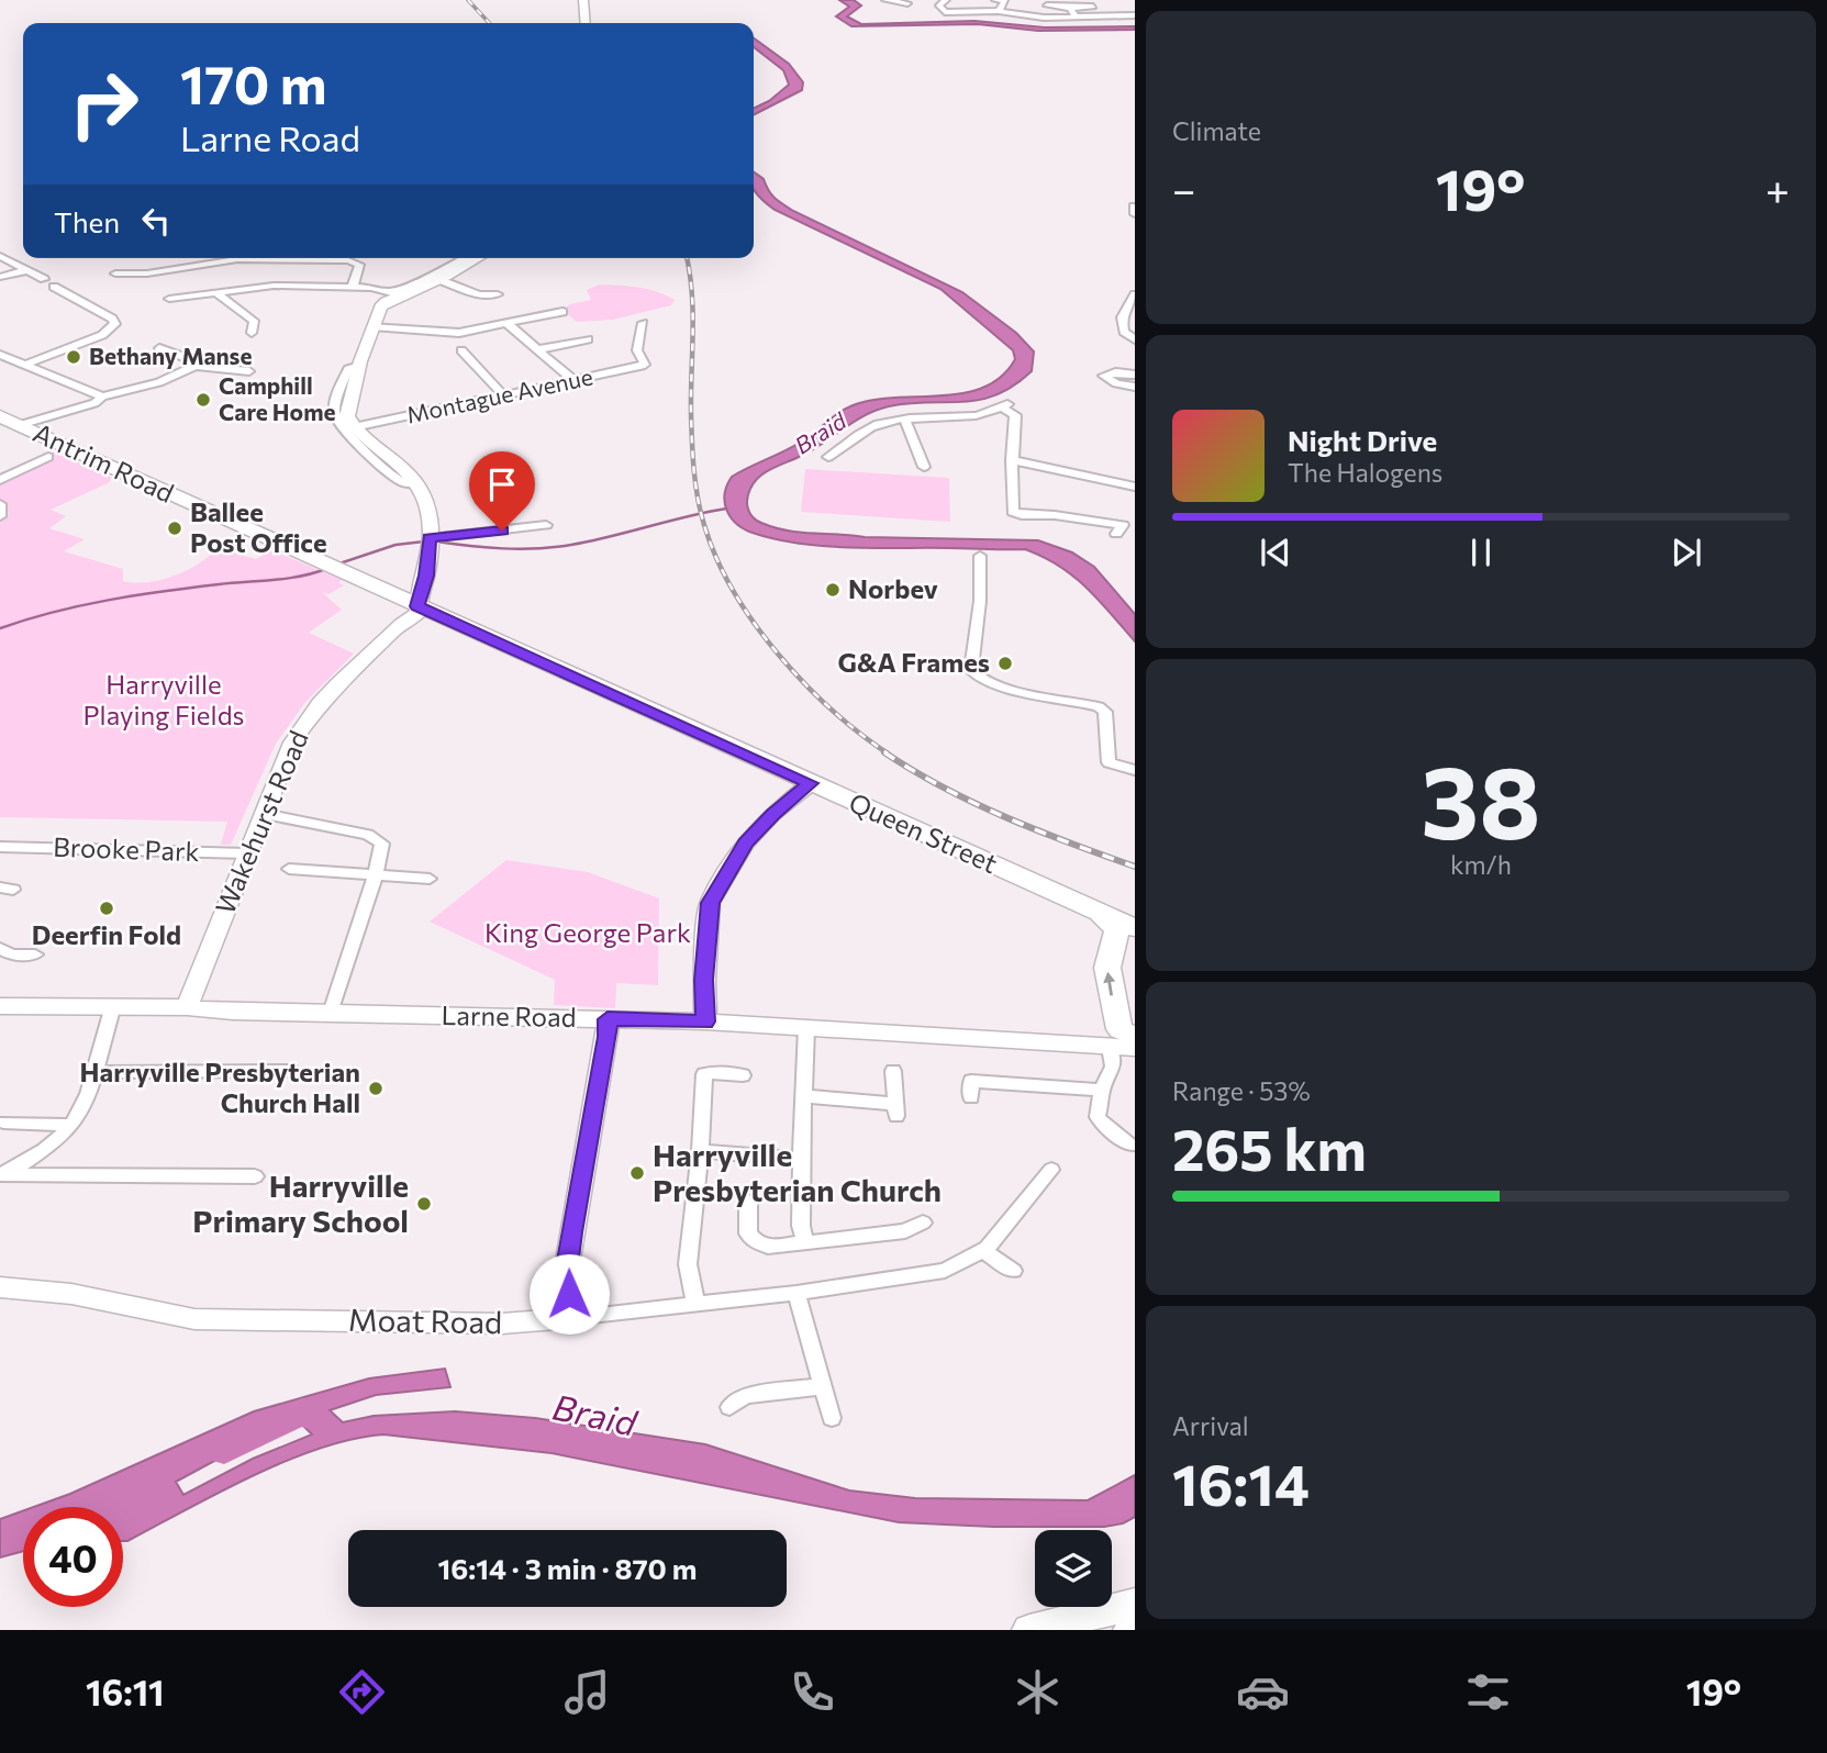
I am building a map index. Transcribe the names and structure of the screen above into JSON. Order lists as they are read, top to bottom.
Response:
{
  "streets": {
    "main road": ["Antrim Road", "Queen Street"],
    "street": [
      "Montague Avenue",
      "Wakehurst Road",
      "Brooke Park",
      "Larne Road",
      "Moat Road"
    ]
  },
  "crossings": [
    ["Antrim Road", "Wakehurst Road"],
    ["Antrim Road", "Queen Street"],
    ["Wakehurst Road", "Queen Street"],
    ["Wakehurst Road", "Brooke Park"],
    ["Wakehurst Road", "Larne Road"]
  ],
  "water": ["Braid"],
  "parks": ["Harryville Playing Fields", "King George Park"],
  "places": [
    "Bethany Manse",
    "Camphill Care Home",
    "Ballee Post Office",
    "Norbev",
    "G&A Frames",
    "Deerfin Fold",
    "Harryville Presbyterian Church Hall",
    "Harryville Presbyterian Church",
    "Harryville Primary School"
  ],
  "page": {
    "tile": [
      "Climate",
      ["38", "km/h"],
      ["Range · 53%", "265 km"],
      ["Arrival", "16:14"]
    ],
    "turn": ["170 m", "Larne Road"],
    "heat": ["−", "19°", "+"],
    "then": "Then",
    "song": ["Night Drive", "The Halogens"],
    "limit": "40",
    "trip": "16:14 · 3 min · 870 m",
    "tabs": ["16:11", "19°"]
  }
}
